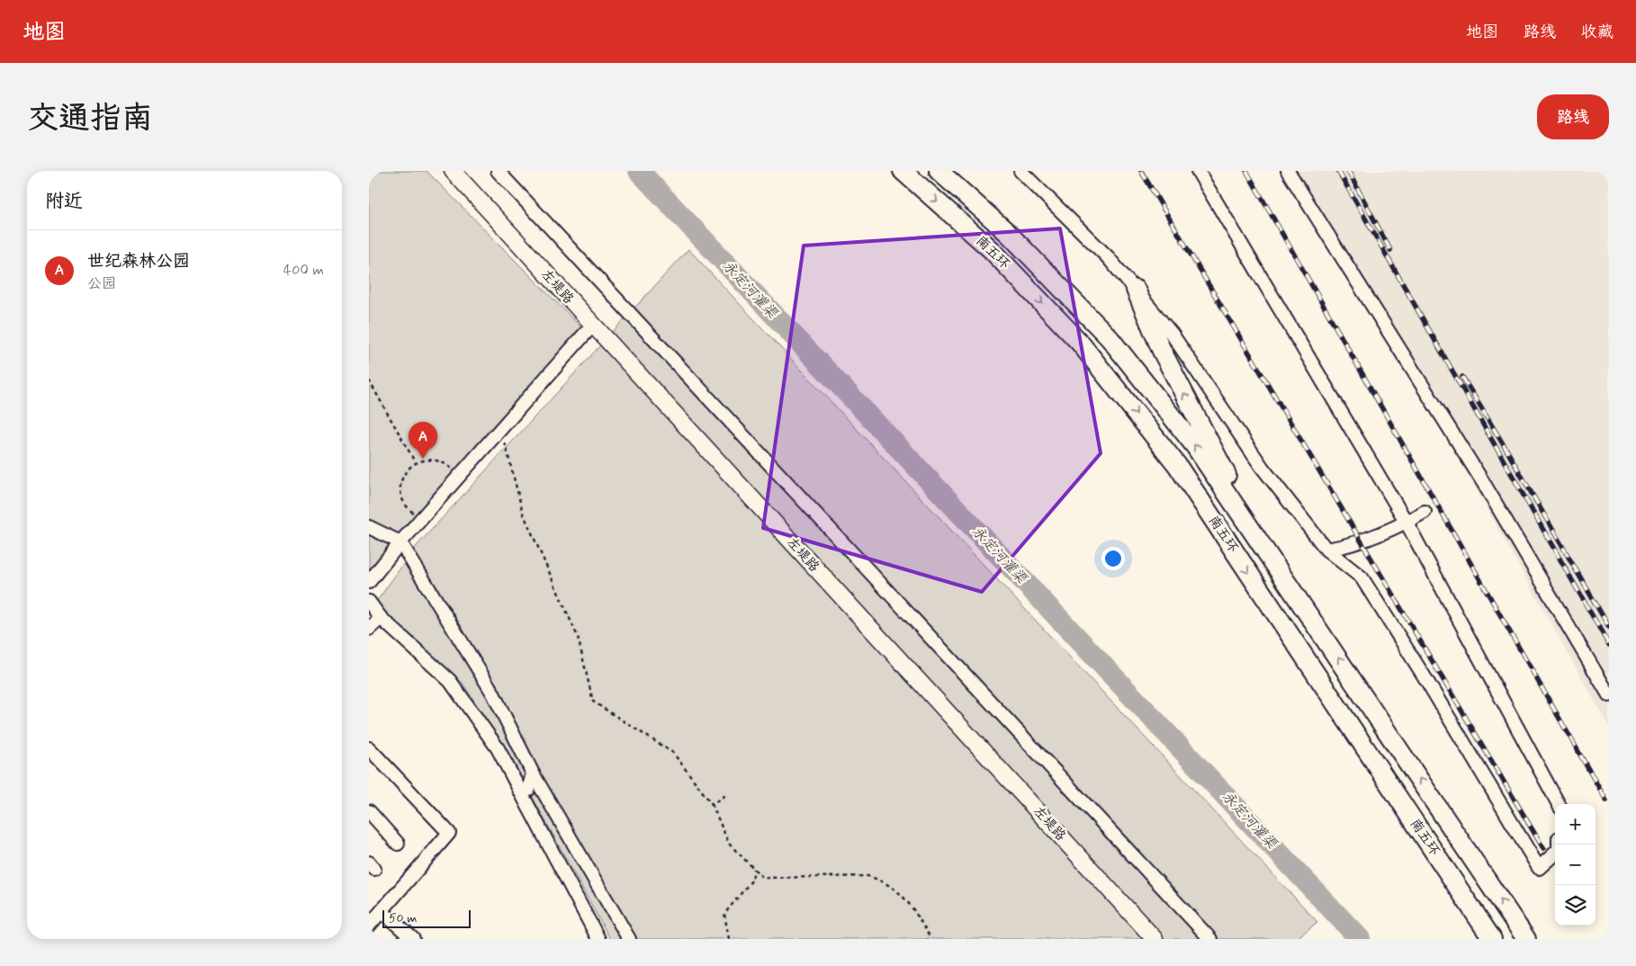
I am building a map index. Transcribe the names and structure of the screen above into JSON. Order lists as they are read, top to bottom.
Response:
{
  "streets": {
    "highway": ["南五环"],
    "main road": ["左堤路"]
  },
  "water": ["永定河灌渠"],
  "scale_bar": "50 m",
  "page": {
    "header": "地图",
    "nav": ["地图", "路线", "收藏"],
    "buttons": "路线",
    "title": "交通指南",
    "heading": "附近",
    "list": [
      {
        "mark": "A",
        "name": "世纪森林公园",
        "note": "公园",
        "value": "400 m"
      }
    ],
    "pins": "A",
    "map_buttons": ["+", "−"],
    "scale": "50 m"
  }
}
